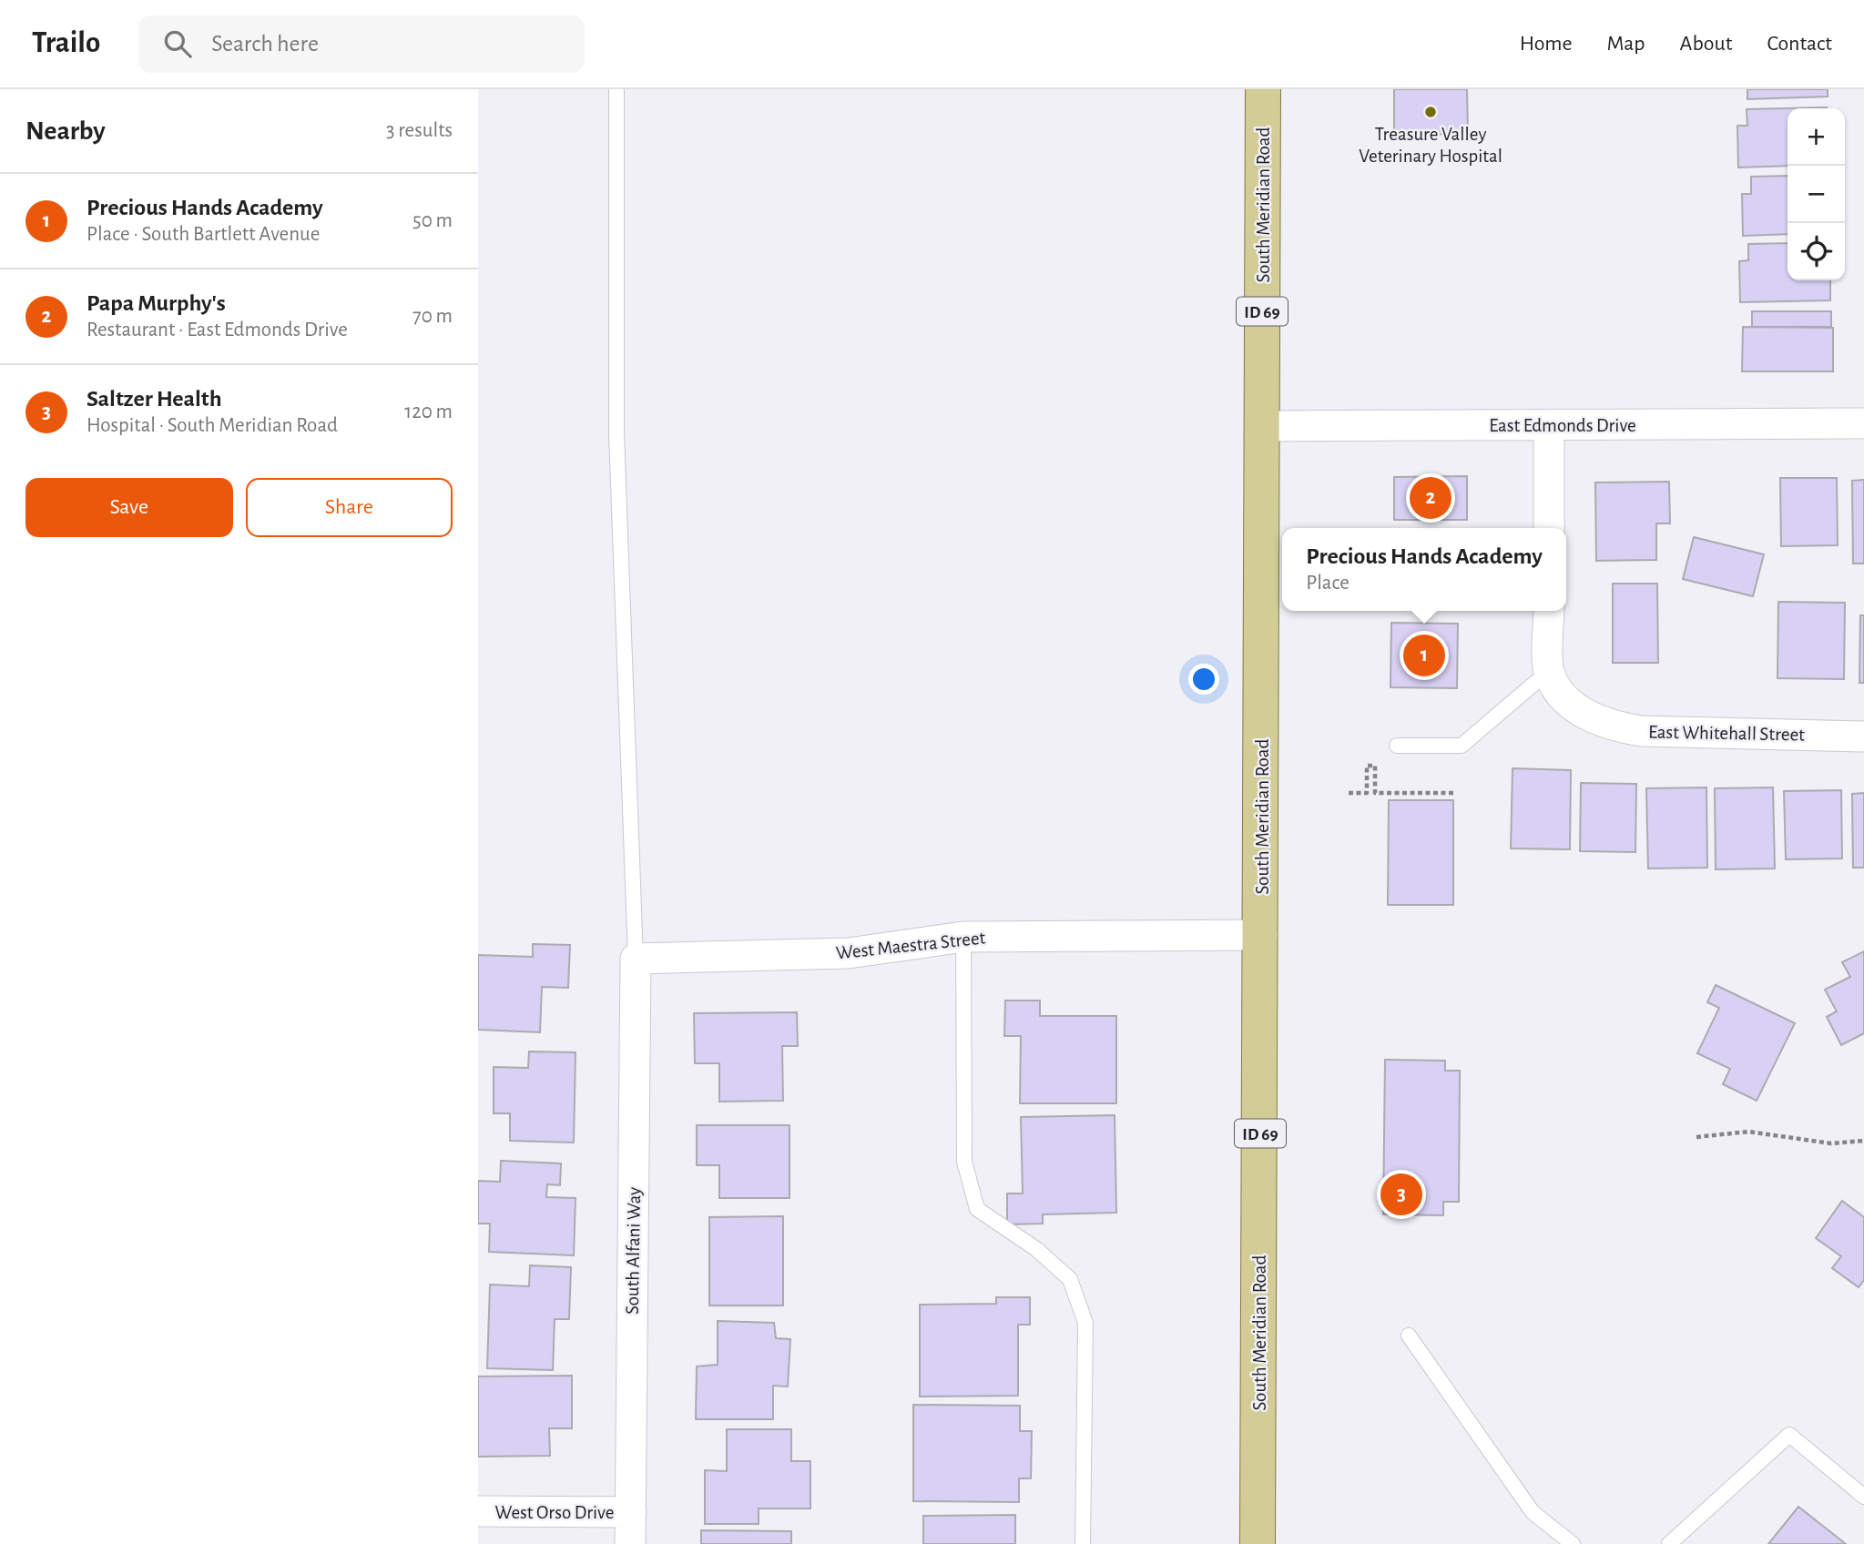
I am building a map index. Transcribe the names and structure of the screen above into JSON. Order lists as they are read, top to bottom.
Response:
{
  "streets": {
    "main road": ["South Meridian Road", "ID 69"],
    "street": [
      "East Edmonds Drive",
      "East Whitehall Street",
      "West Maestra Street",
      "South Alfani Way",
      "West Orso Drive"
    ]
  },
  "crossings": [
    ["South Meridian Road", "East Edmonds Drive"],
    ["South Meridian Road", "West Maestra Street"],
    ["West Maestra Street", "South Alfani Way"],
    ["South Alfani Way", "West Orso Drive"]
  ],
  "places": ["Treasure Valley Veterinary Hospital"],
  "page": {
    "header": "Trailo",
    "search": "Search here",
    "nav": [
      "Home",
      "Map",
      "About",
      "Contact"
    ],
    "heading": ["Nearby", "3 results"],
    "map_buttons": ["+", "−"],
    "list": [
      {
        "mark": "1",
        "name": "Precious Hands Academy",
        "note": "Place · South Bartlett Avenue",
        "value": "50 m"
      },
      {
        "mark": "2",
        "name": "Papa Murphy's",
        "note": "Restaurant · East Edmonds Drive",
        "value": "70 m"
      },
      {
        "mark": "3",
        "name": "Saltzer Health",
        "note": "Hospital · South Meridian Road",
        "value": "120 m"
      }
    ],
    "buttons": ["Save", "Share"],
    "pins": ["2", "1", "3"],
    "popup": ["Precious Hands Academy", "Place"]
  }
}
